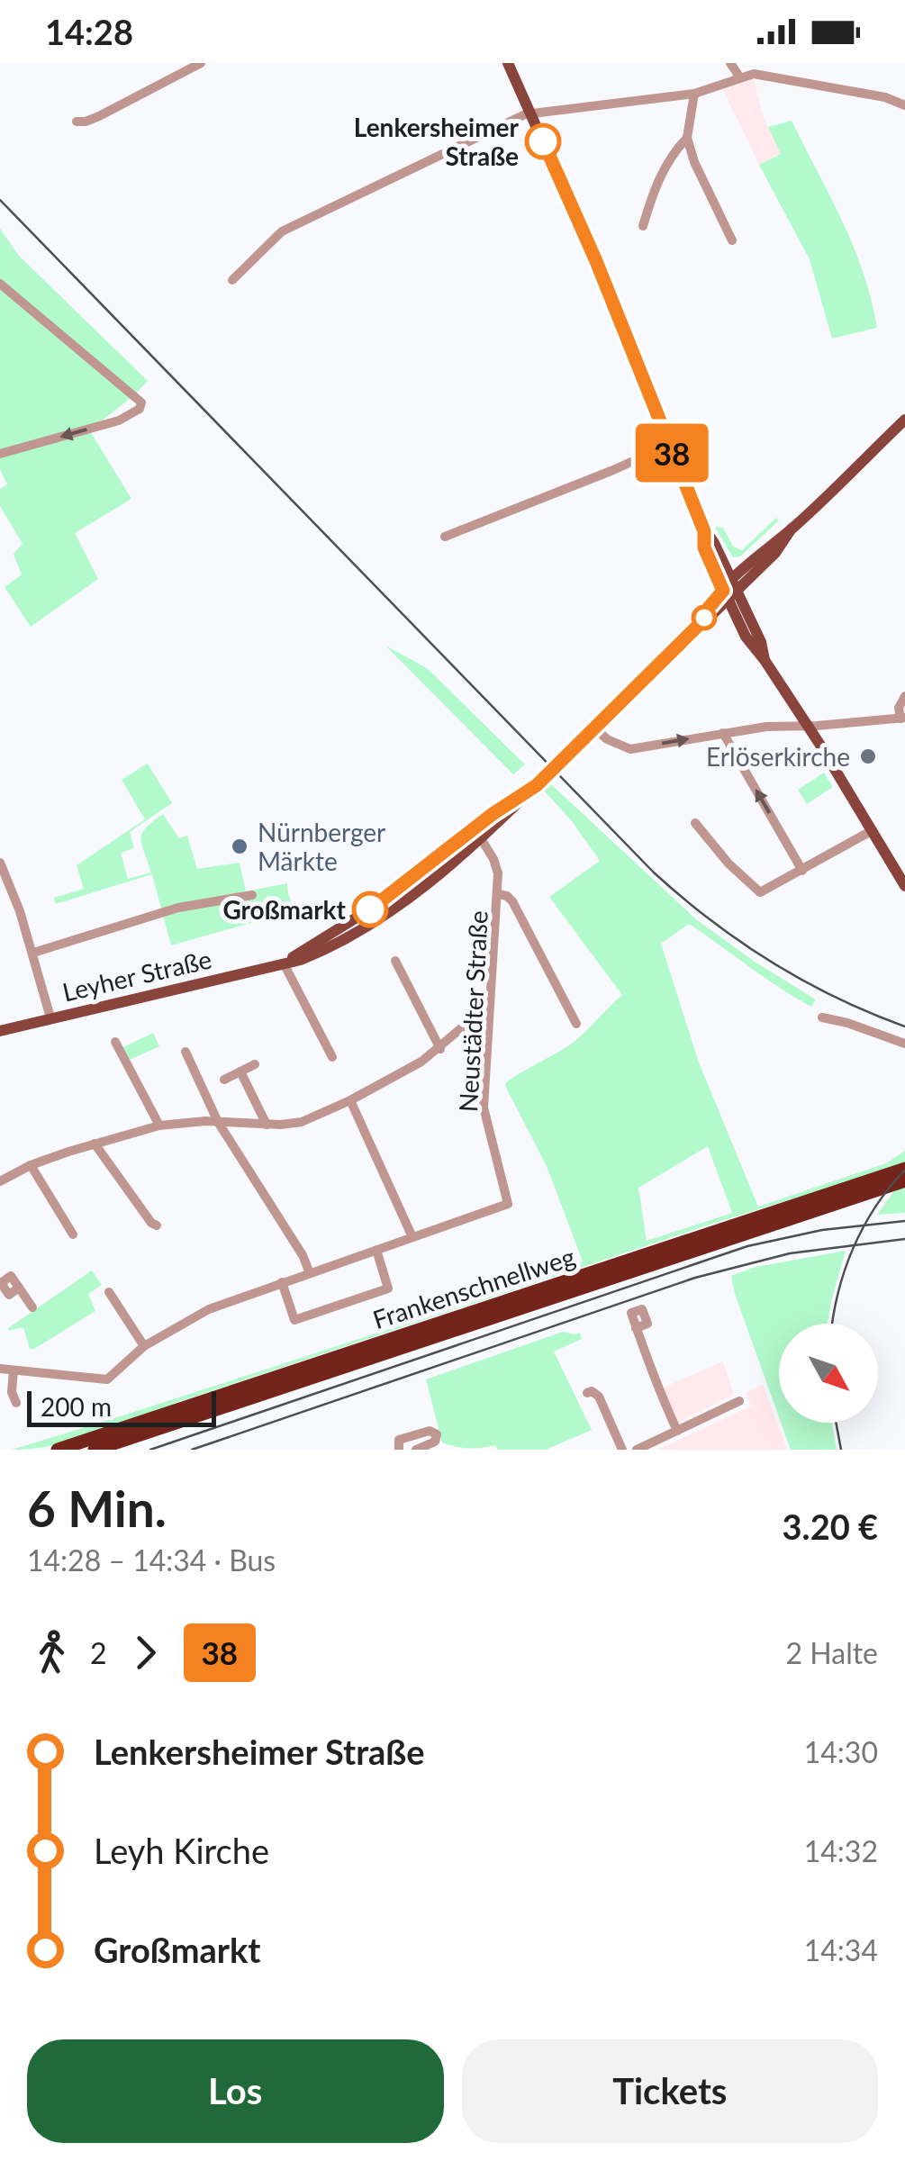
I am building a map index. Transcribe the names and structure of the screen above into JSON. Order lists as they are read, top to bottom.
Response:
{
  "streets": {
    "highway": ["Frankenschnellweg"],
    "main road": ["Leyher Straße"],
    "street": ["Neustädter Straße"]
  },
  "crossings": [
    ["Leyher Straße", "Neustädter Straße"]
  ],
  "places": [
    "Lenkersheimer Straße",
    "Erlöserkirche",
    "Nürnberger Märkte",
    "Großmarkt"
  ],
  "lines": ["bus line 38"],
  "scale_bar": "200 m",
  "north": "bottom right",
  "page": {
    "status": "14:28",
    "on_map": "38",
    "scale": "200 m",
    "heading": ["6 Min.", "14:28 – 14:34 · Bus", "3.20 €"],
    "legs": ["2", "38", "2 Halte"],
    "list": [
      {
        "name": "Lenkersheimer Straße",
        "value": "14:30"
      },
      {
        "name": "Leyh Kirche",
        "value": "14:32"
      },
      {
        "name": "Großmarkt",
        "value": "14:34"
      }
    ],
    "buttons": ["Los", "Tickets"]
  }
}
